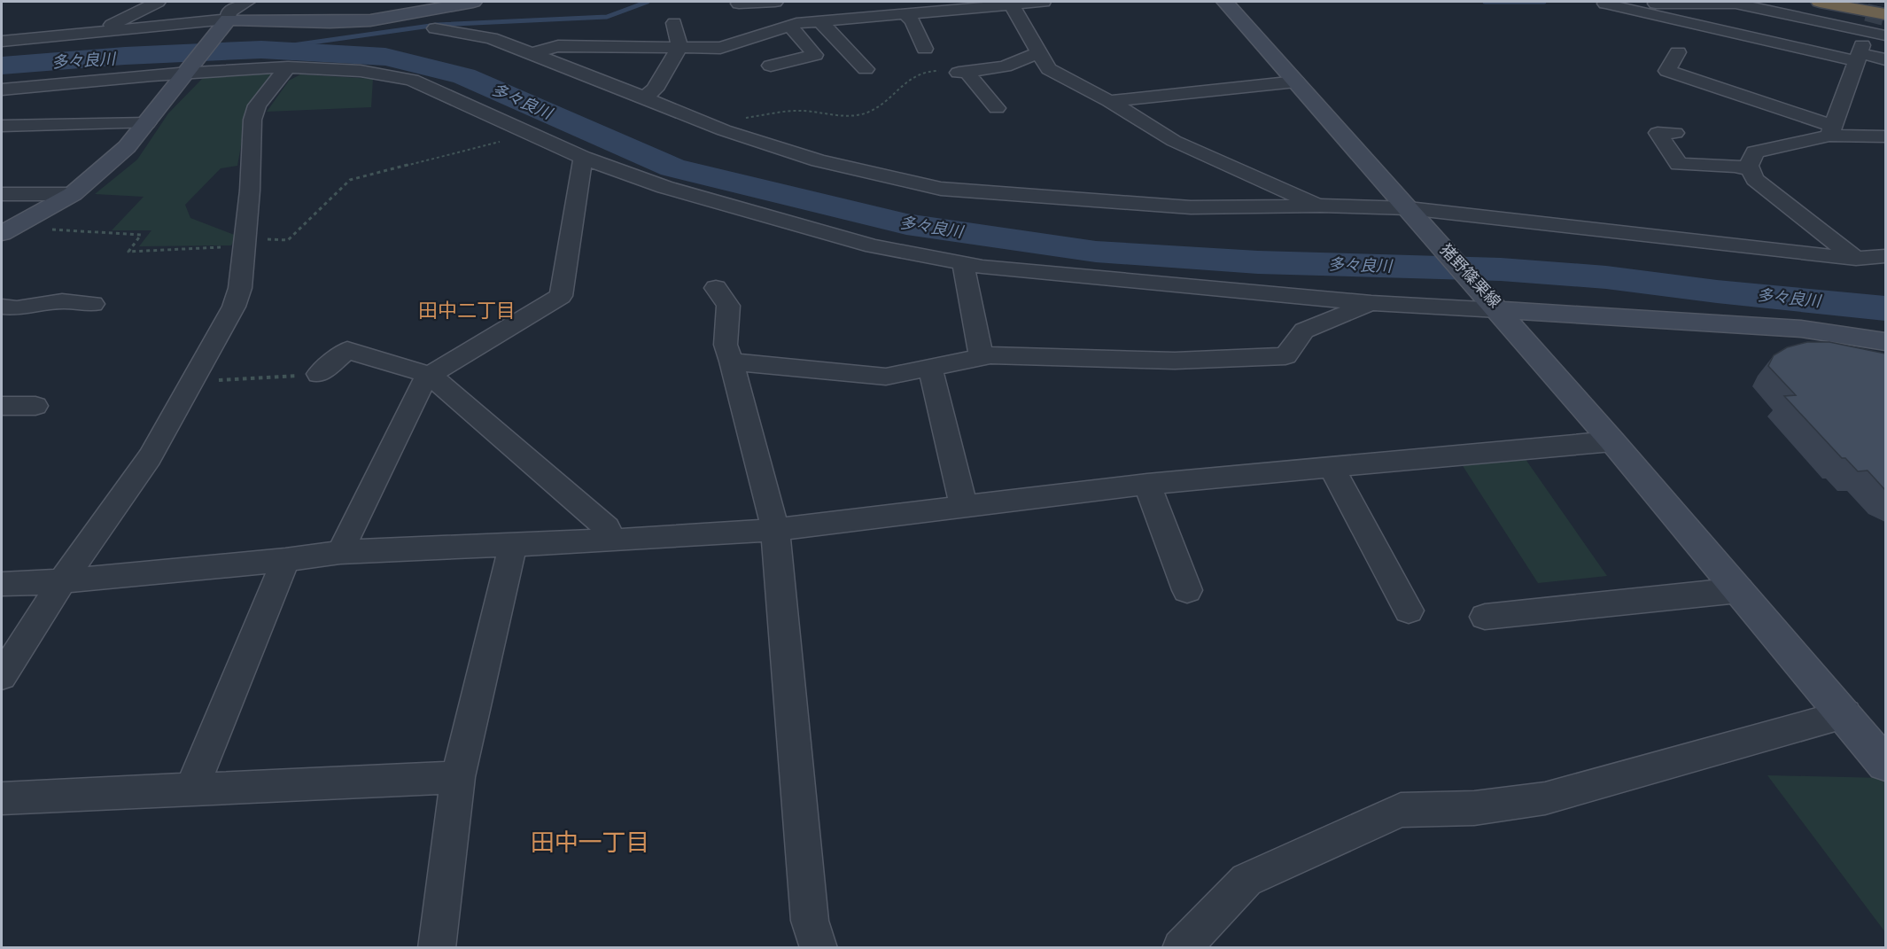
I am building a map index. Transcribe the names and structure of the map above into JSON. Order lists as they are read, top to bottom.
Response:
{
  "streets": {
    "street": ["猪野篠栗線"]
  },
  "districts": ["田中二丁目", "田中一丁目"],
  "water": ["多々良川"]
}
